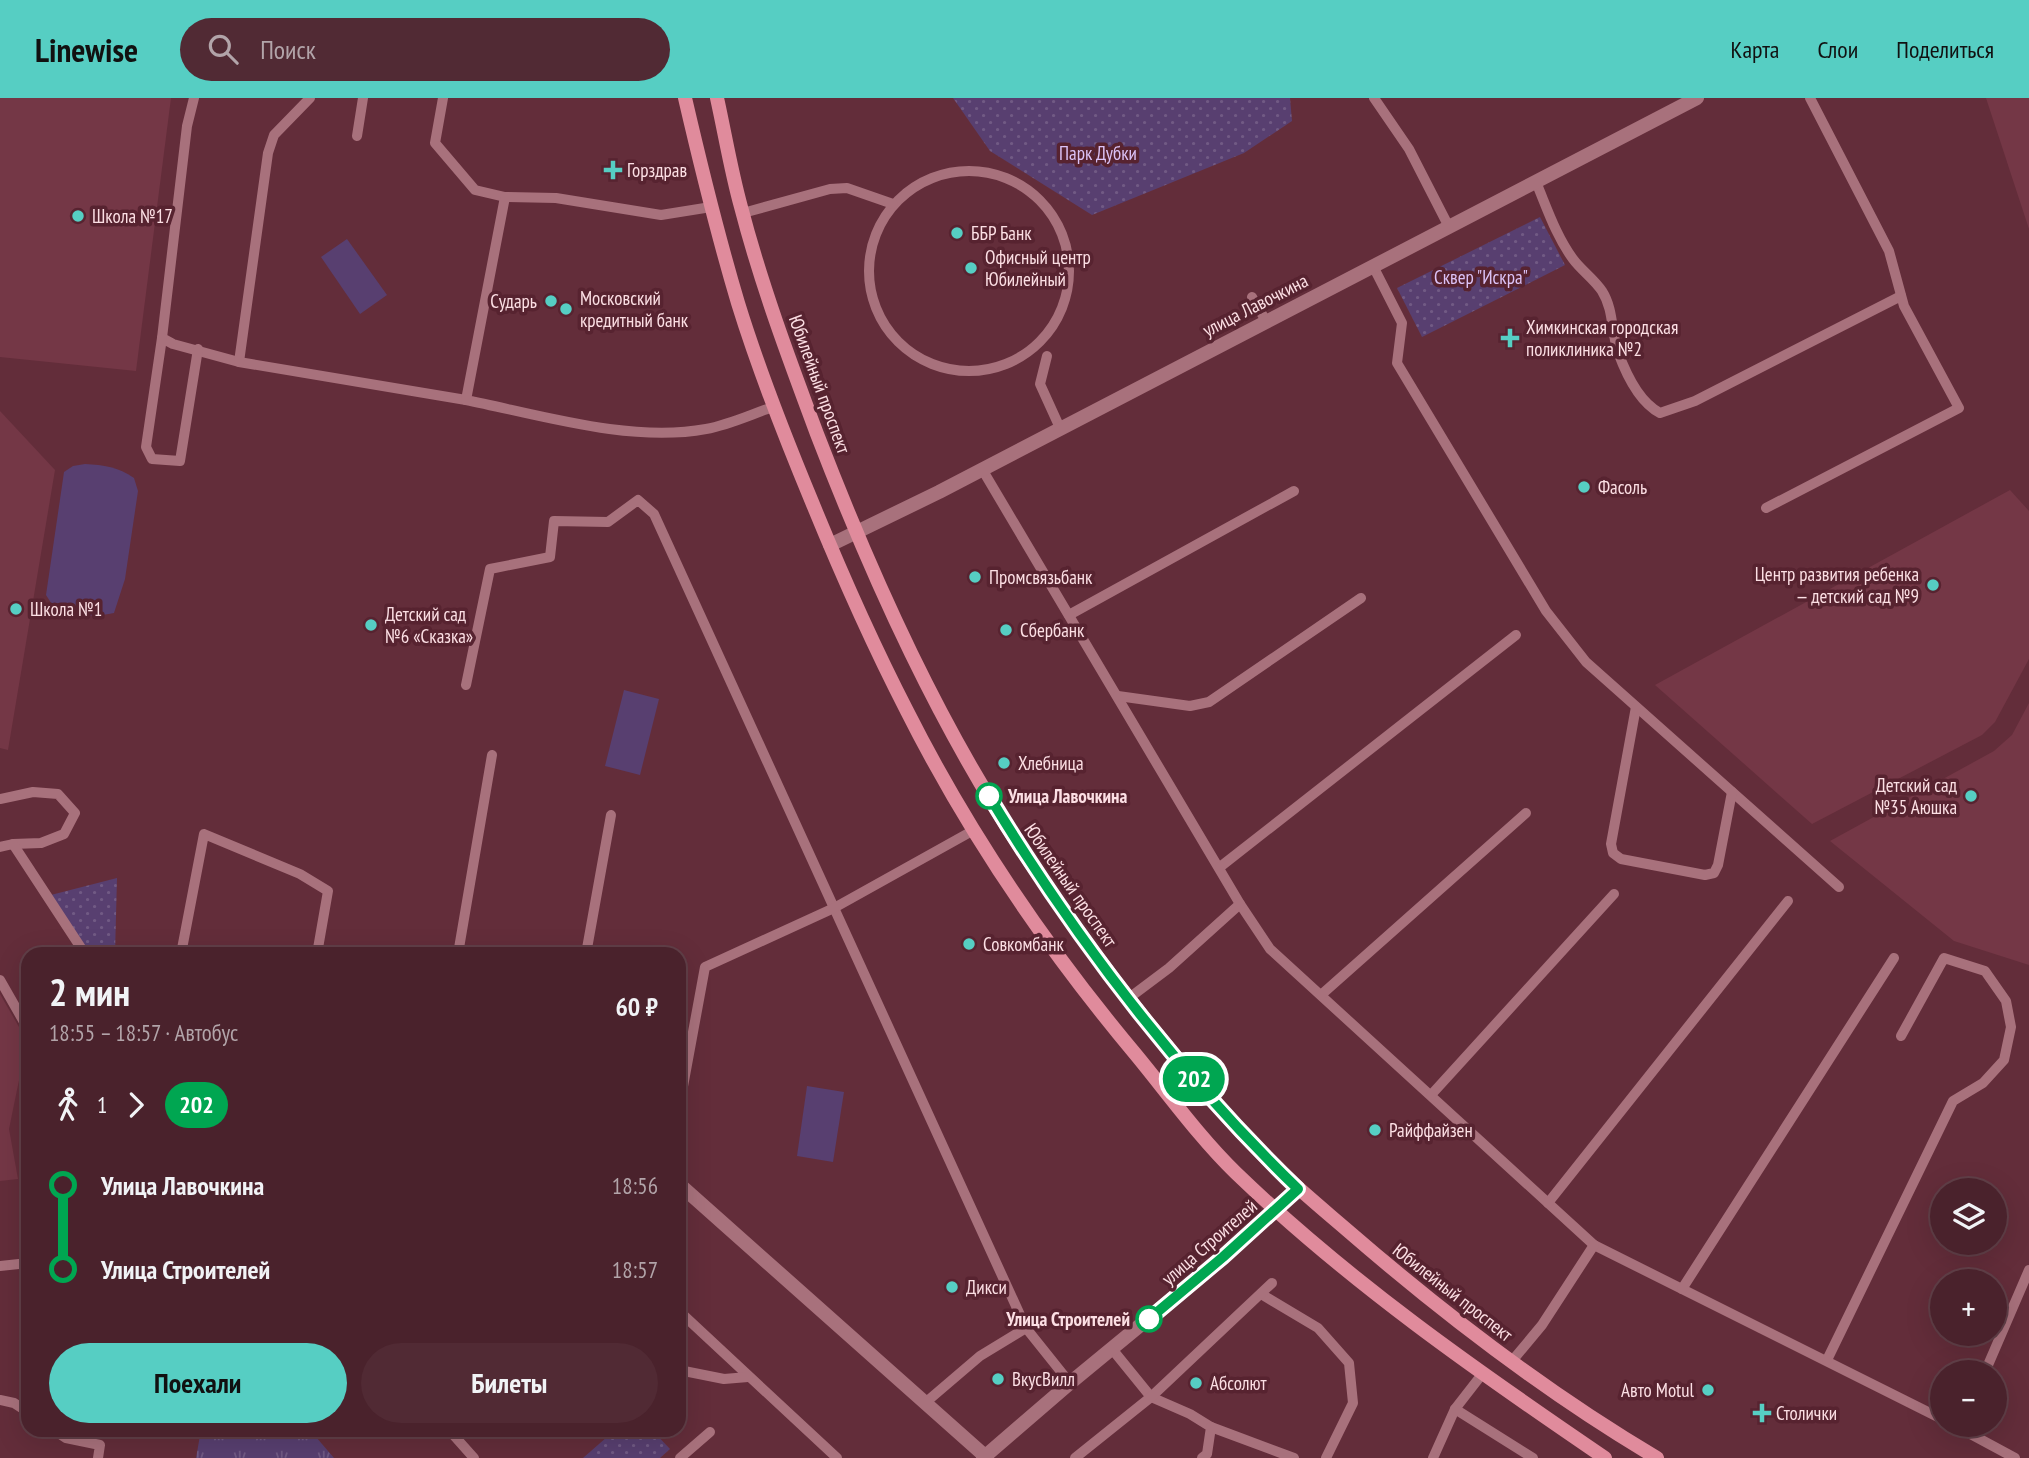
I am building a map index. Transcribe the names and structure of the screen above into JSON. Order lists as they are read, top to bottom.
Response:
{
  "streets": {
    "main road": ["Юбилейный проспект"],
    "street": ["улица Лавочкина", "улица Строителей"]
  },
  "crossings": [
    ["улица Лавочкина", "Юбилейный проспект"],
    ["Юбилейный проспект", "улица Строителей"]
  ],
  "parks": ["Парк Дубки", "Сквер \"Искра\""],
  "places": {
    "health": ["Горздрав", "Химкинская городская поликлиника №2", "Столички"],
    "other": [
      "Школа №17",
      "ББР Банк",
      "Офисный центр Юбилейный",
      "Сударь",
      "Московский кредитный банк",
      "Фасоль",
      "Промсвязьбанк",
      "Центр развития ребенка — детский сад №9",
      "Школа №1",
      "Детский сад №6 «Сказка»",
      "Сбербанк",
      "Хлебница",
      "Улица Лавочкина",
      "Детский сад №35 Аюшка",
      "Совкомбанк",
      "Райффайзен",
      "Дикси",
      "Улица Строителей",
      "ВкусВилл",
      "Абсолют",
      "Авто Motul"
    ]
  },
  "lines": ["bus line 202"],
  "page": {
    "header": "Linewise",
    "search": "Поиск",
    "nav": ["Карта", "Слои", "Поделиться"],
    "on_map": "202",
    "heading": ["2 мин", "18:55 – 18:57 · Автобус", "60 ₽"],
    "legs": ["1", "202"],
    "list": [
      {
        "name": "Улица Лавочкина",
        "value": "18:56"
      },
      {
        "name": "Улица Строителей",
        "value": "18:57"
      }
    ],
    "map_buttons": ["+", "−"],
    "buttons": ["Поехали", "Билеты"]
  }
}
